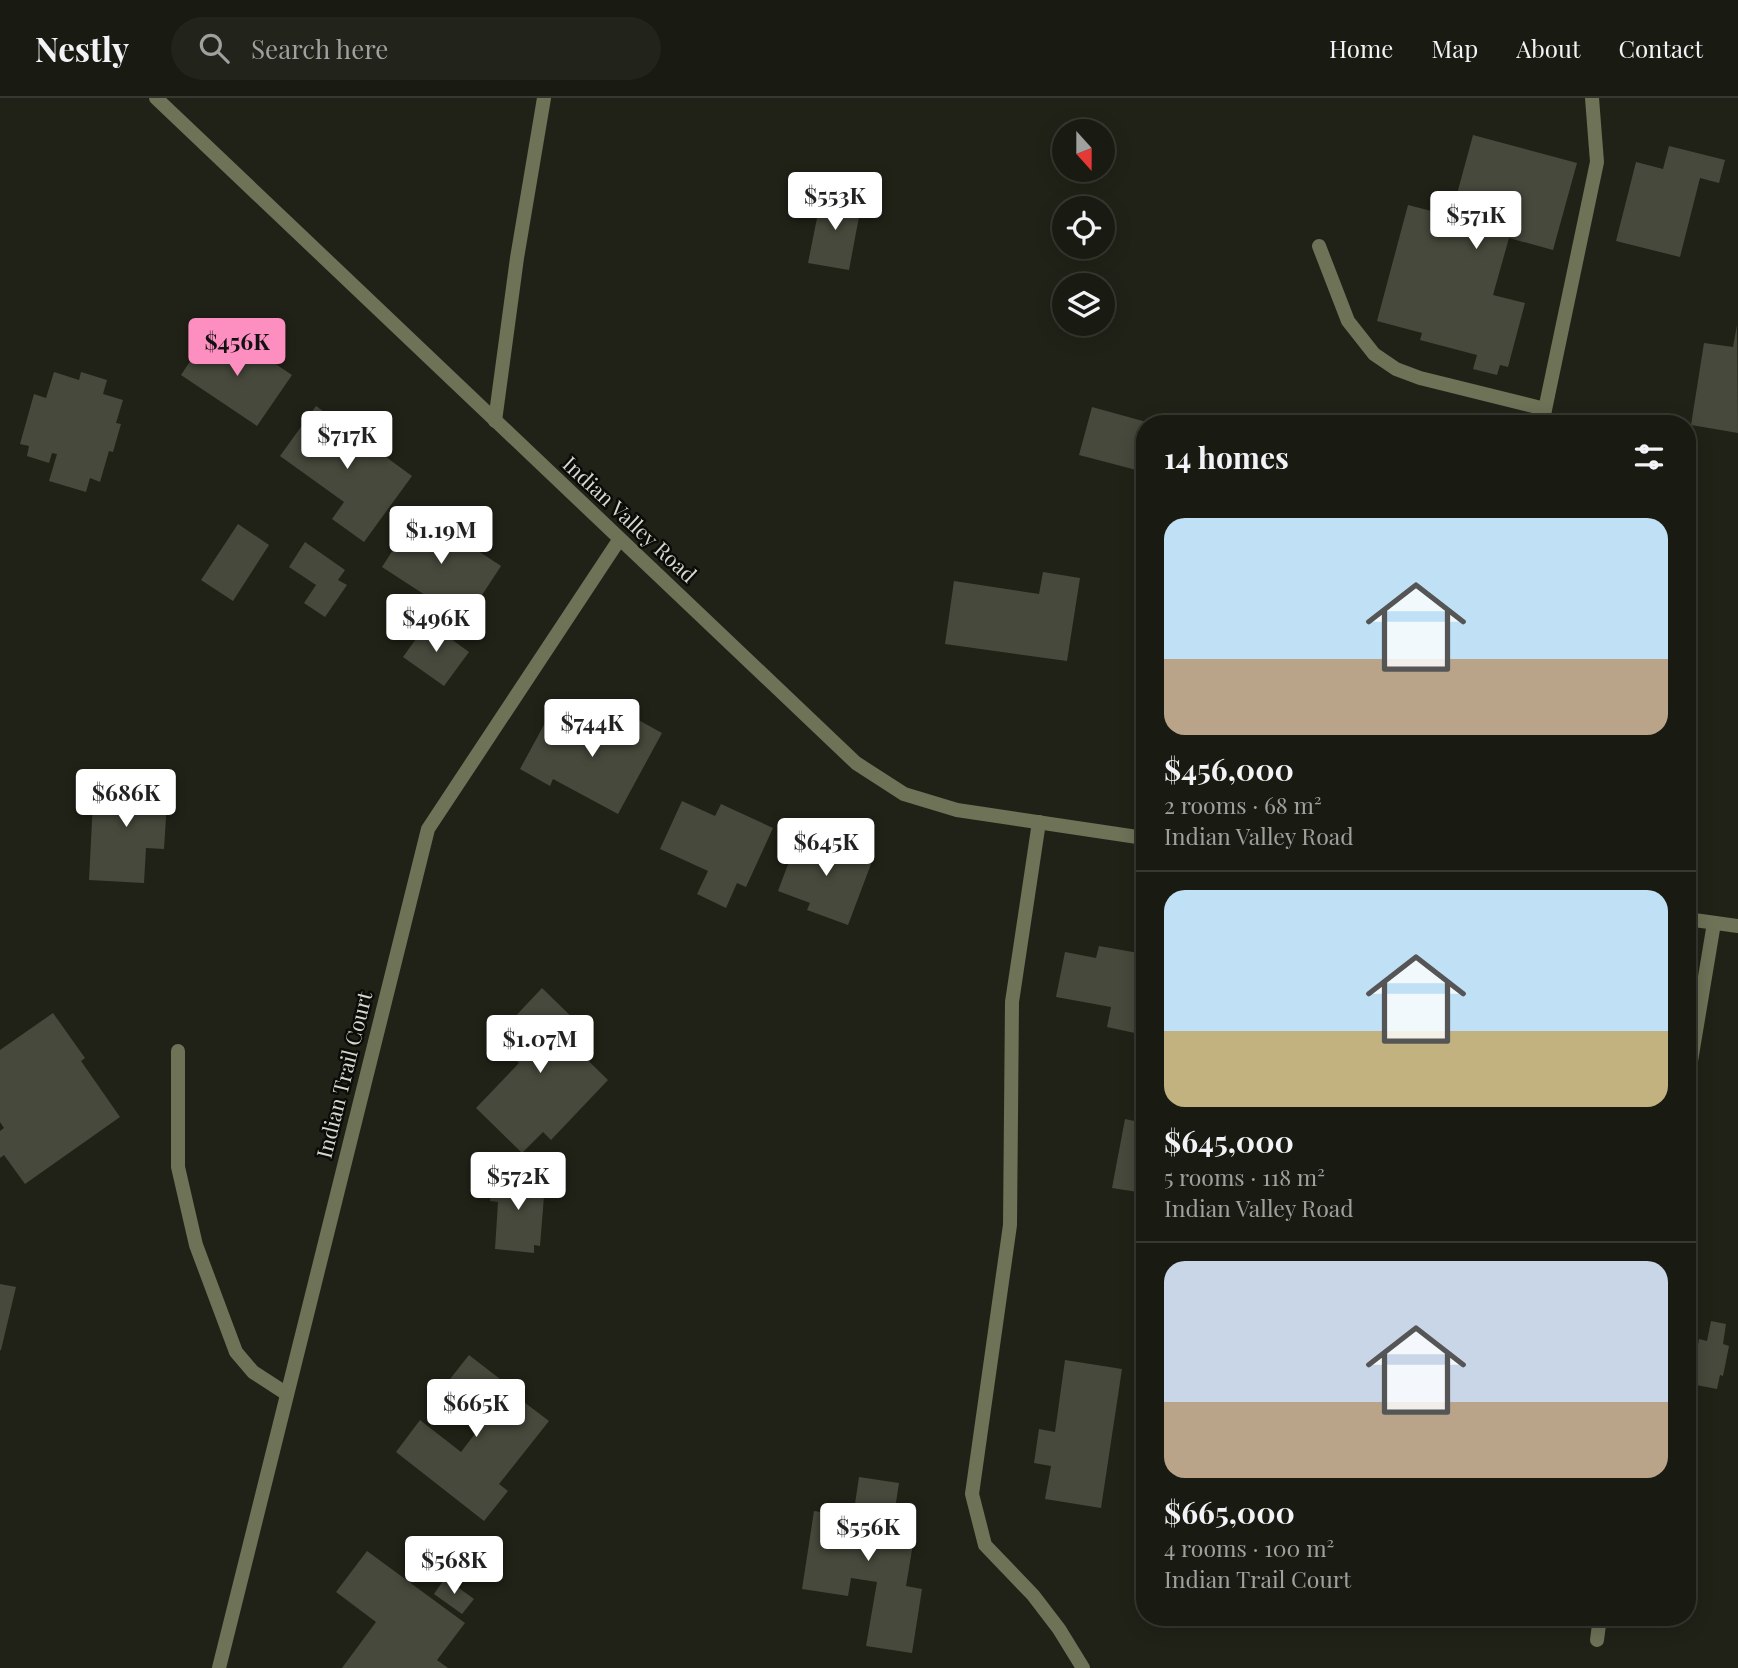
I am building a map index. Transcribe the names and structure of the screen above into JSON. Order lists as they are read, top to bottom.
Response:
{
  "streets": {
    "street": ["Indian Valley Road", "Indian Trail Court"]
  },
  "crossings": [
    ["Indian Valley Road", "Indian Trail Court"]
  ],
  "north": "bottom",
  "page": {
    "header": "Nestly",
    "search": "Search here",
    "nav": [
      "Home",
      "Map",
      "About",
      "Contact"
    ],
    "price": [
      "$553K",
      "$571K",
      "$456K",
      "$717K",
      "$1.19M",
      "$496K",
      "$744K",
      "$686K",
      "$645K",
      "$1.07M",
      "$572K",
      "$665K",
      "$556K",
      "$568K"
    ],
    "heading": "14 homes",
    "list": [
      {
        "name": "$456,000",
        "note": "2 rooms · 68 m² · Indian Valley Road"
      },
      {
        "name": "$645,000",
        "note": "5 rooms · 118 m² · Indian Valley Road"
      },
      {
        "name": "$665,000",
        "note": "4 rooms · 100 m² · Indian Trail Court"
      }
    ]
  }
}
